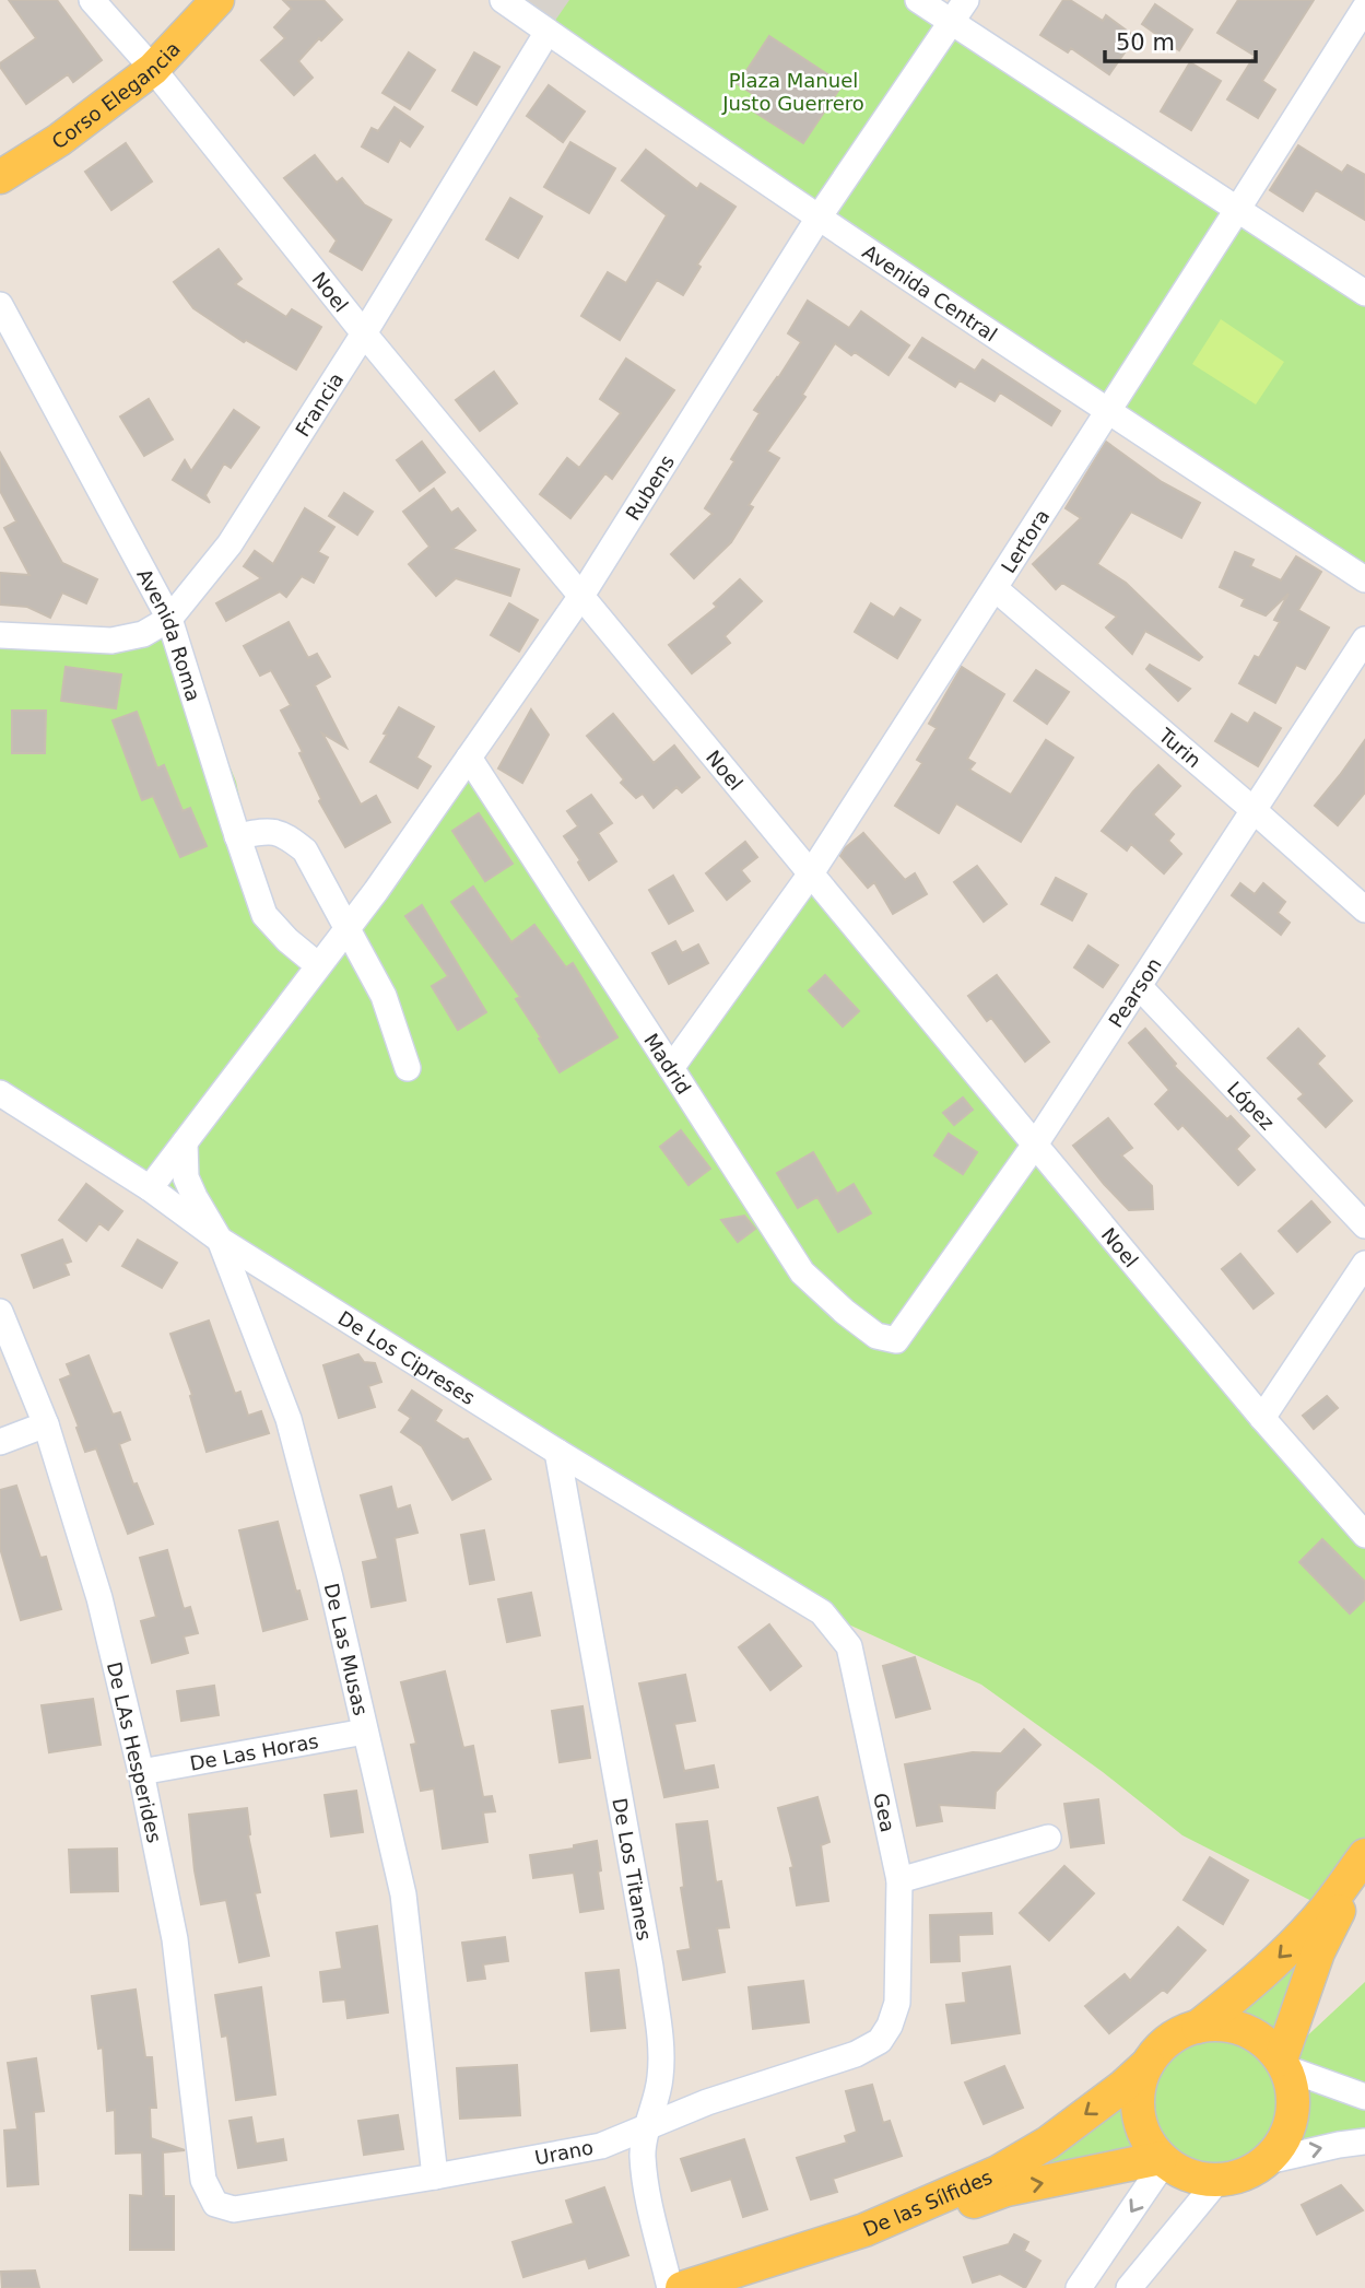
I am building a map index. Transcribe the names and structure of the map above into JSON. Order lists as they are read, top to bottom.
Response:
{
  "streets": {
    "main road": ["Corso Elegancia", "De las Sílfides"],
    "street": [
      "Noel",
      "Avenida Central",
      "Francia",
      "Rubens",
      "Lertora",
      "Avenida Roma",
      "Turin",
      "Pearson",
      "Madrid",
      "López",
      "De Los Cipreses",
      "De Las Musas",
      "De Las Horas",
      "De LAs Hesperides",
      "Gea",
      "De Los Titanes",
      "Urano"
    ]
  },
  "crossings": [
    ["Corso Elegancia", "Noel"],
    ["Noel", "Francia"],
    ["Noel", "Rubens"],
    ["Noel", "Lertora"],
    ["Noel", "Pearson"],
    ["Avenida Central", "Francia"],
    ["Avenida Central", "Rubens"],
    ["Avenida Central", "Lertora"],
    ["Francia", "Avenida Roma"],
    ["Rubens", "Avenida Roma"],
    ["Rubens", "Madrid"],
    ["Rubens", "De Los Cipreses"],
    ["Rubens", "De Las Musas"],
    ["Lertora", "Turin"],
    ["Lertora", "Madrid"],
    ["Turin", "Pearson"],
    ["Pearson", "Madrid"],
    ["Pearson", "López"],
    ["De Los Cipreses", "De Las Musas"],
    ["De Los Cipreses", "Gea"],
    ["De Los Cipreses", "De Los Titanes"],
    ["De Las Musas", "De Las Horas"],
    ["De Las Musas", "Urano"],
    ["De Las Horas", "De LAs Hesperides"],
    ["De LAs Hesperides", "Urano"],
    ["Gea", "Urano"],
    ["De Los Titanes", "Urano"]
  ],
  "parks": ["Plaza Manuel Justo Guerrero"],
  "scale_bar": "50 m"
}
